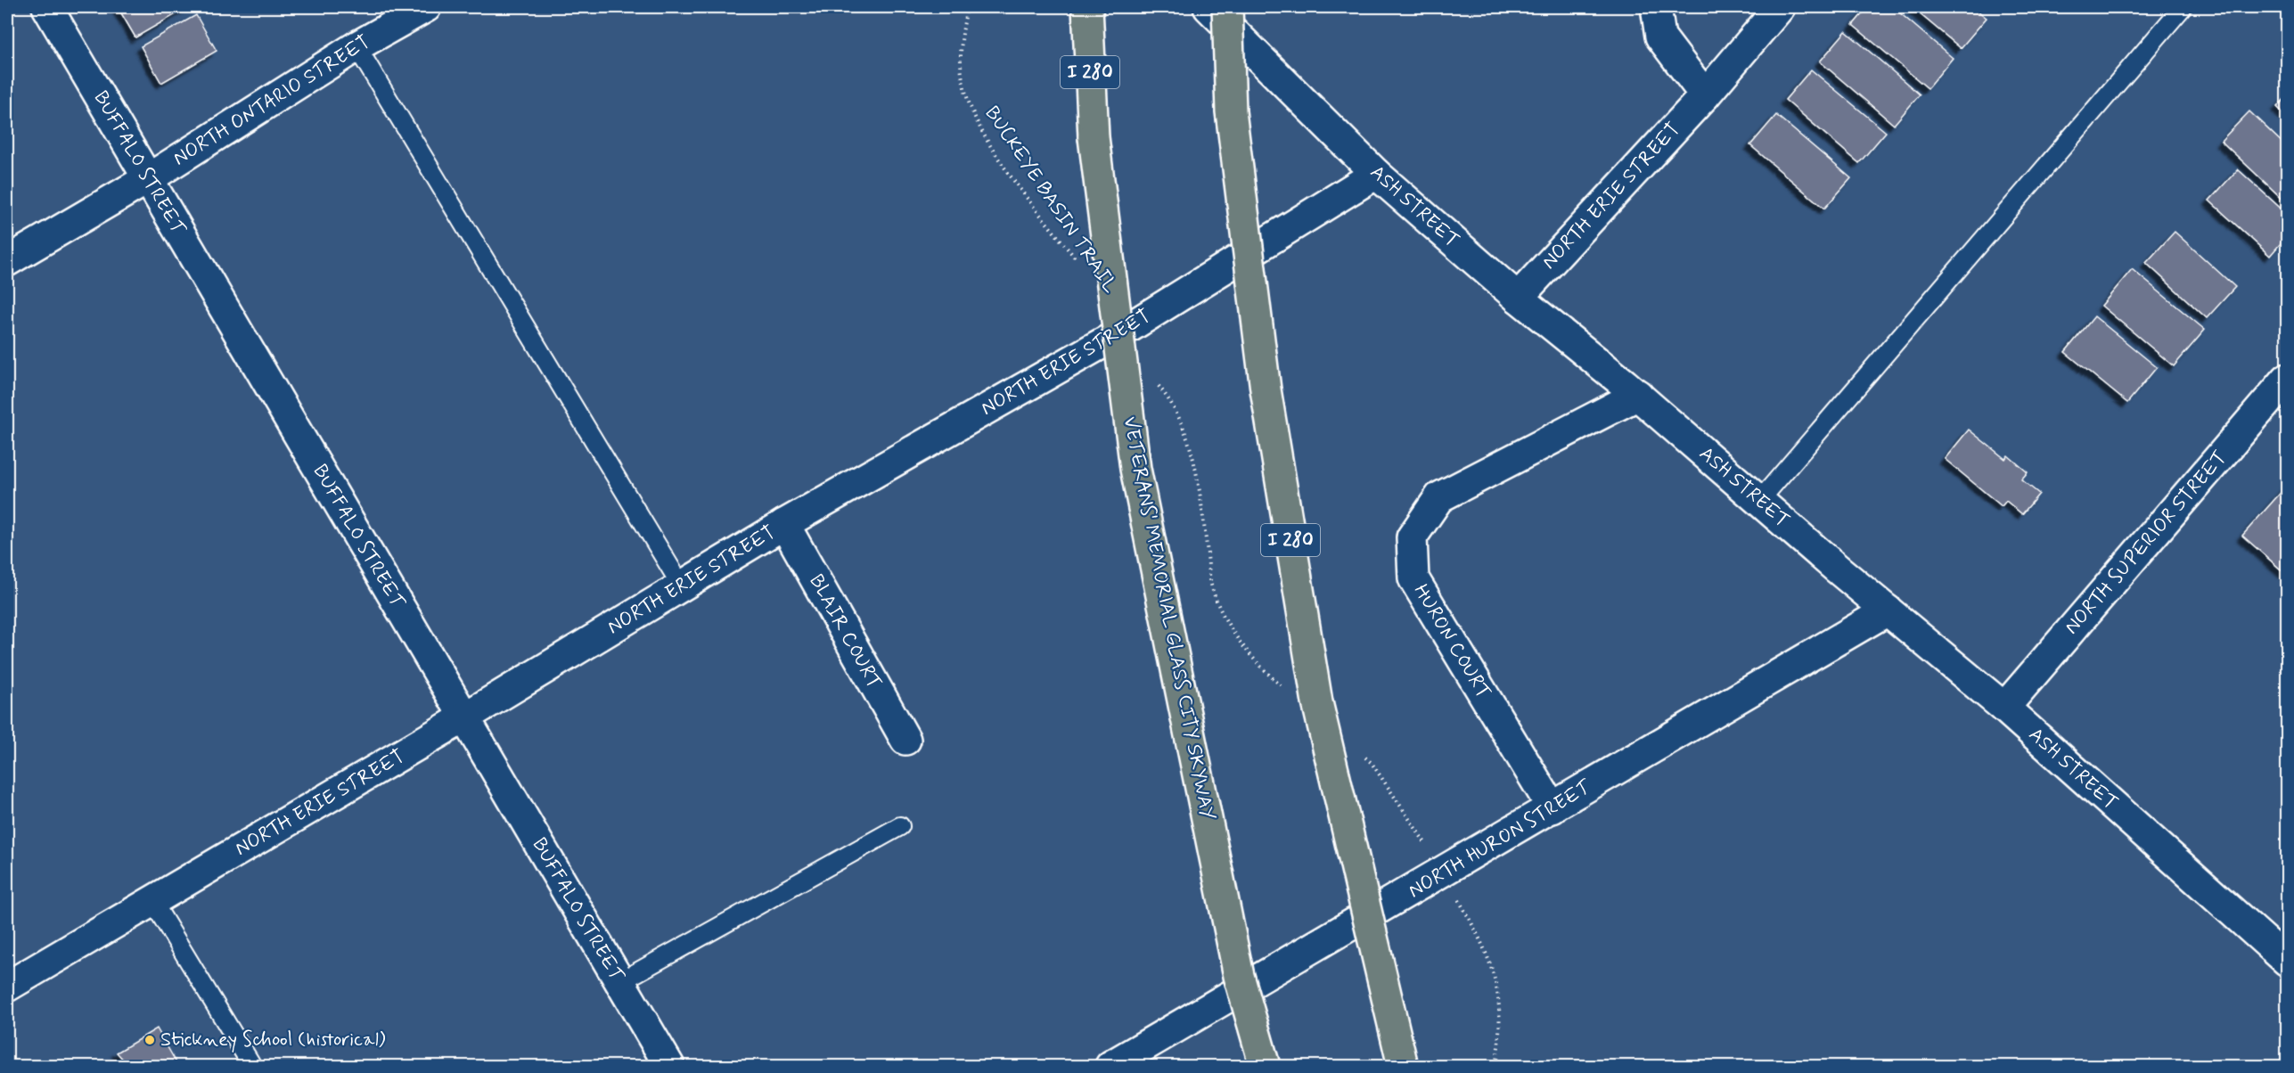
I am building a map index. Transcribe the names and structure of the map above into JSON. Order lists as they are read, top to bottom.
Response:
{
  "streets": {
    "highway": ["I 280", "VETERANS' MEMORIAL GLASS CITY SKYWAY"],
    "street": [
      "NORTH ONTARIO STREET",
      "BUFFALO STREET",
      "NORTH ERIE STREET",
      "ASH STREET",
      "NORTH SUPERIOR STREET",
      "BLAIR COURT",
      "HURON COURT",
      "NORTH HURON STREET"
    ],
    "path": ["BUCKEYE BASIN TRAIL"]
  },
  "crossings": [
    ["NORTH ONTARIO STREET", "BUFFALO STREET"],
    ["BUFFALO STREET", "NORTH ERIE STREET"],
    ["NORTH ERIE STREET", "ASH STREET"],
    ["NORTH ERIE STREET", "BLAIR COURT"],
    ["ASH STREET", "NORTH SUPERIOR STREET"],
    ["ASH STREET", "HURON COURT"],
    ["ASH STREET", "NORTH HURON STREET"],
    ["HURON COURT", "NORTH HURON STREET"]
  ],
  "places": ["Stickney School (historical)"]
}
